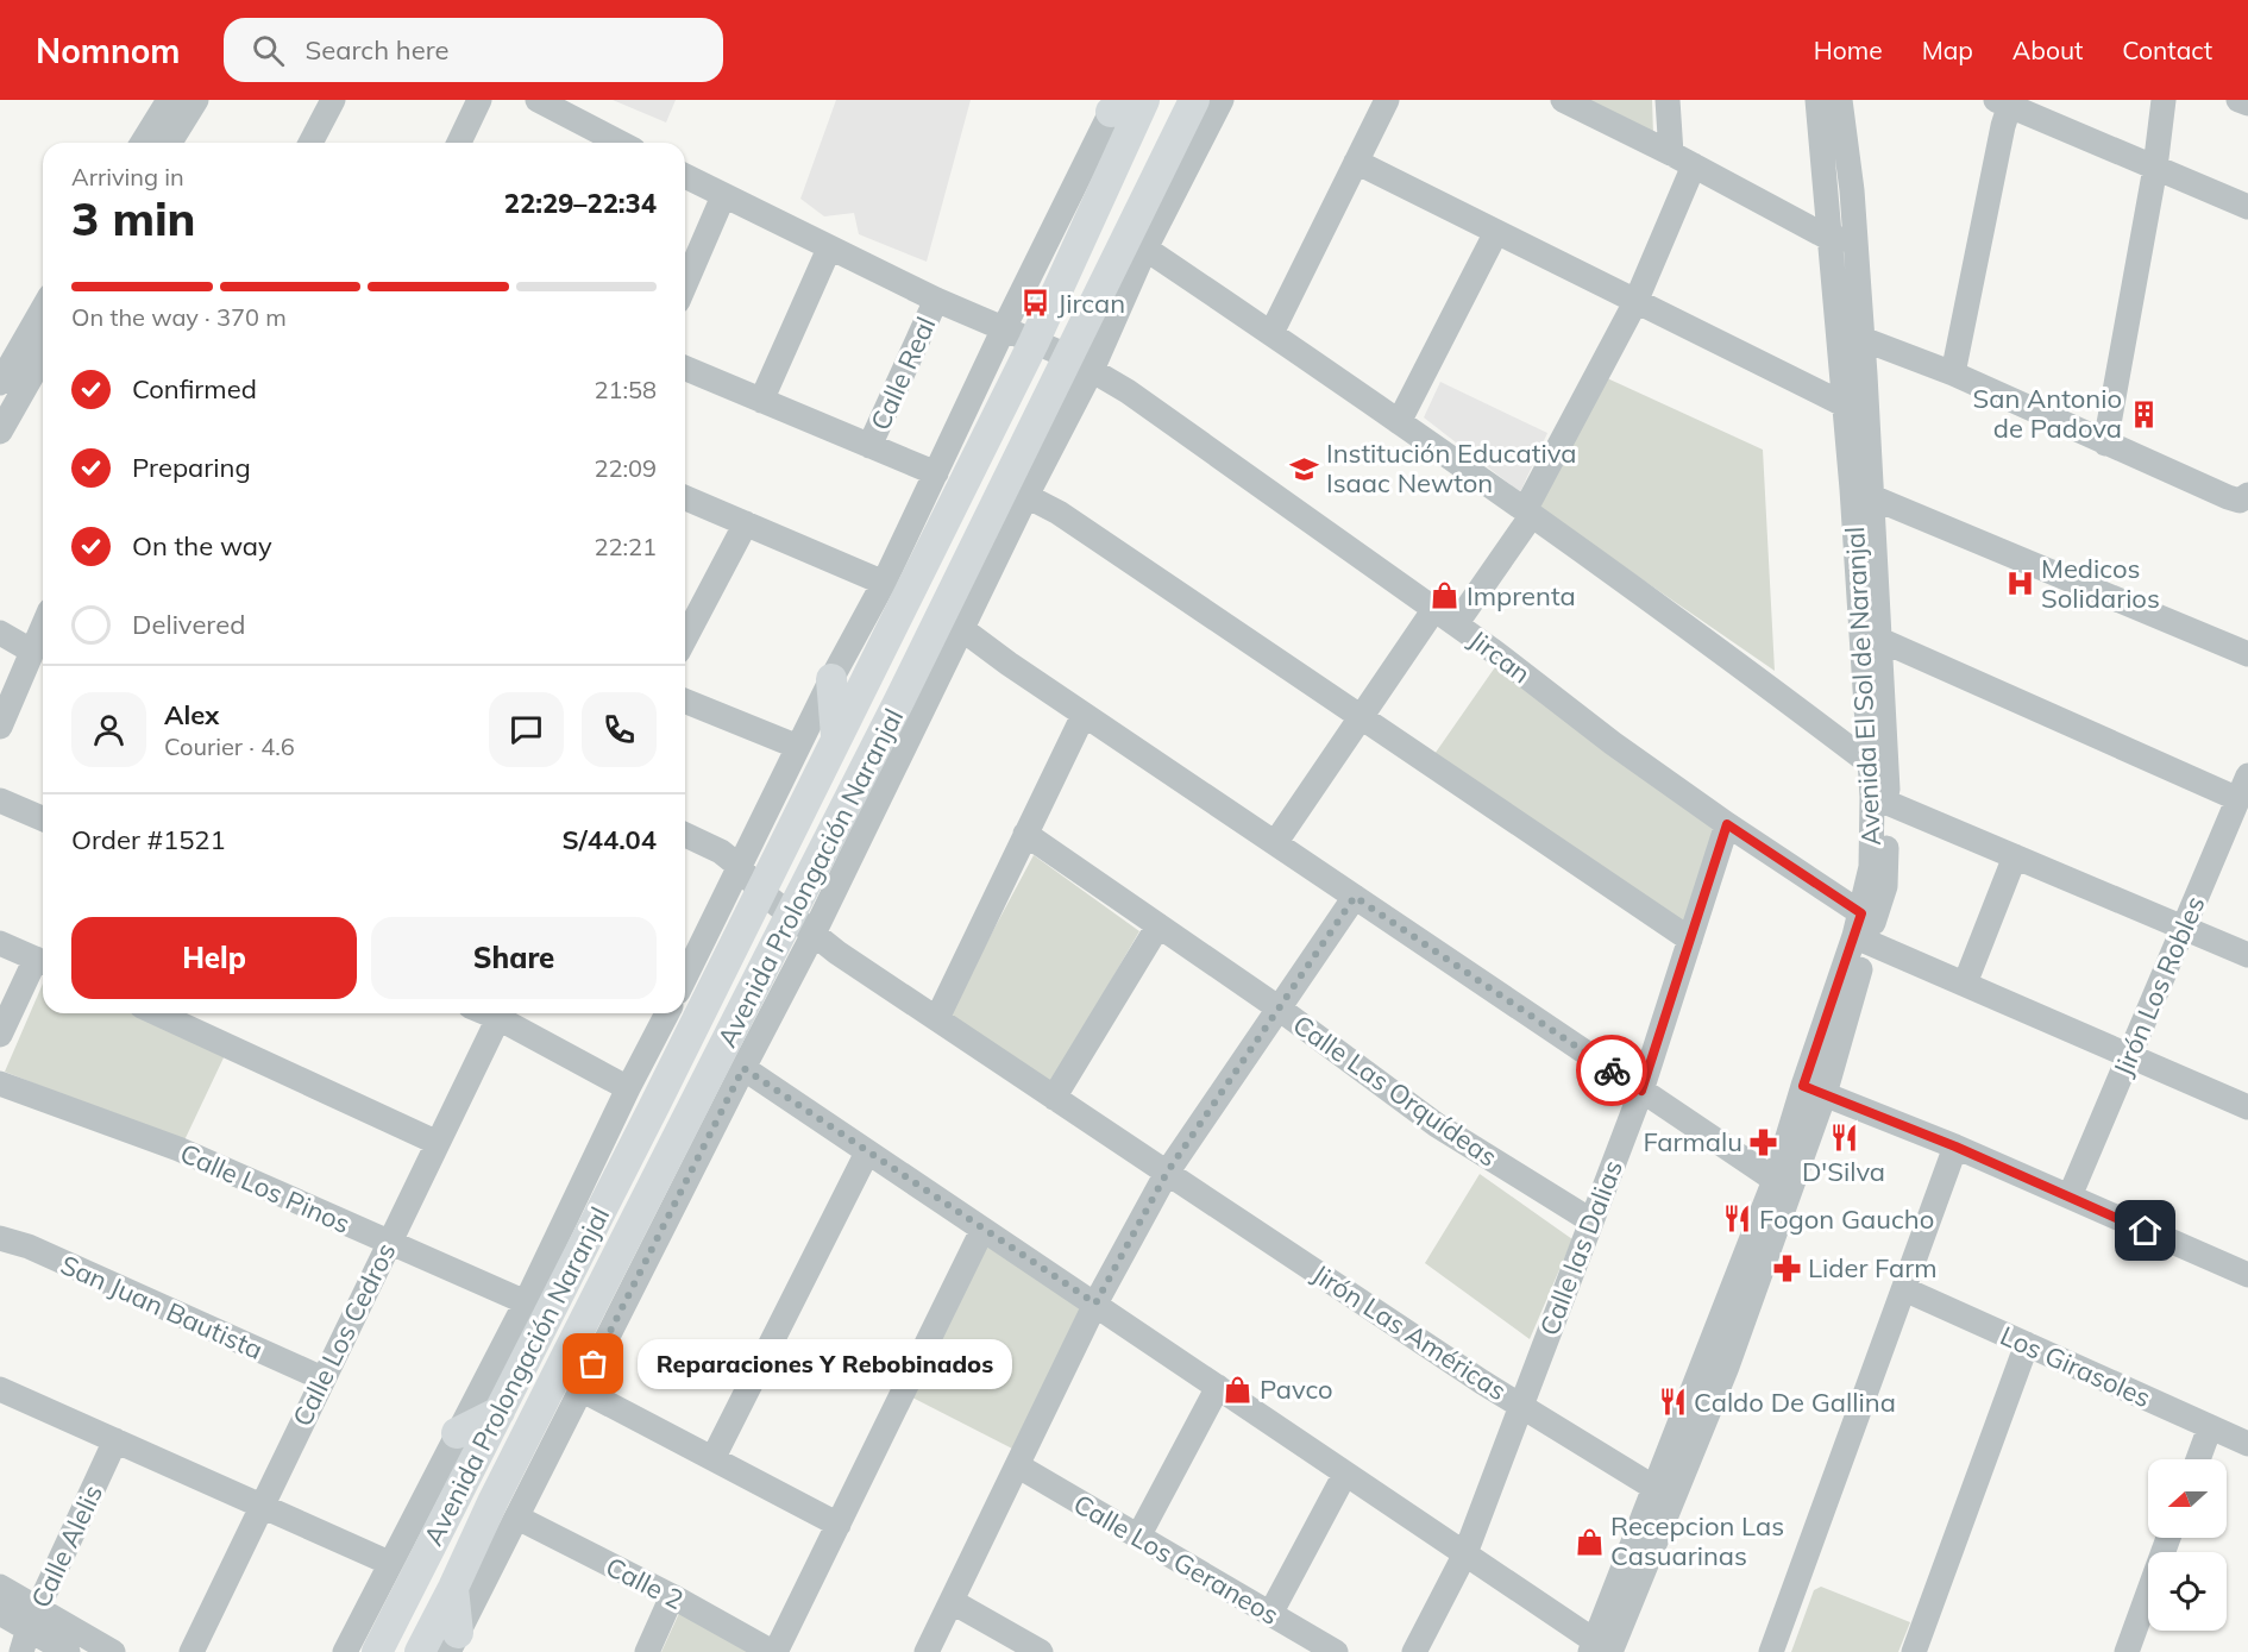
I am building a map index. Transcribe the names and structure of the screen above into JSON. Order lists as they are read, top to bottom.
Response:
{
  "streets": {
    "main road": ["Avenida Prolongación Naranjal"],
    "street": [
      "Calle Real",
      "Jircan",
      "Avenida El Sol de Naranjal",
      "Jirón Los Robles",
      "Calle Las Orquídeas",
      "Calle Los Pinos",
      "Calle las Dalias",
      "San Juan Bautista",
      "Jirón Las Américas",
      "Calle Los Cedros",
      "Los Girasoles",
      "Calle Alelis",
      "Calle Los Geraneos",
      "Calle 2"
    ]
  },
  "crossings": [
    ["Calle Real", "Jircan"],
    ["Jircan", "Avenida El Sol de Naranjal"],
    ["Jircan", "Avenida Prolongación Naranjal"],
    ["Jircan", "Calle las Dalias"],
    ["Avenida El Sol de Naranjal", "Jirón Las Américas"],
    ["Avenida Prolongación Naranjal", "Calle Los Pinos"],
    ["Avenida Prolongación Naranjal", "Jirón Las Américas"],
    ["Avenida Prolongación Naranjal", "Calle 2"],
    ["Calle Las Orquídeas", "Calle las Dalias"],
    ["Calle Los Pinos", "Calle Los Cedros"],
    ["Calle las Dalias", "Jirón Las Américas"],
    ["San Juan Bautista", "Calle Los Cedros"]
  ],
  "places": {
    "bus stop": ["Jircan"],
    "building": ["San Antonio de Padova"],
    "school or university": ["Institución Educativa Isaac Newton"],
    "hospital": ["Medicos Solidarios"],
    "shop": ["Imprenta", "Pavco", "Recepcion Las Casuarinas"],
    "restaurant": ["D'Silva", "Fogon Gaucho", "Caldo De Gallina"],
    "pharmacy": ["Farmalu", "Lider Farm"],
    "other": ["Reparaciones Y Rebobinados"]
  },
  "north": "left",
  "page": {
    "header": "Nomnom",
    "search": "Search here",
    "nav": [
      "Home",
      "Map",
      "About",
      "Contact"
    ],
    "heading": ["3 min", "Arriving in", "22:29–22:34"],
    "panel": [
      "Alex",
      "Courier · 4.6",
      "Order #1521",
      "S/44.04"
    ],
    "bar": "On the way · 370 m",
    "list": [
      ["Confirmed", "21:58"],
      ["Preparing", "22:09"],
      ["On the way", "22:21"],
      "Delivered"
    ],
    "buttons": ["Help", "Share"],
    "bubble": "Reparaciones Y Rebobinados"
  }
}
